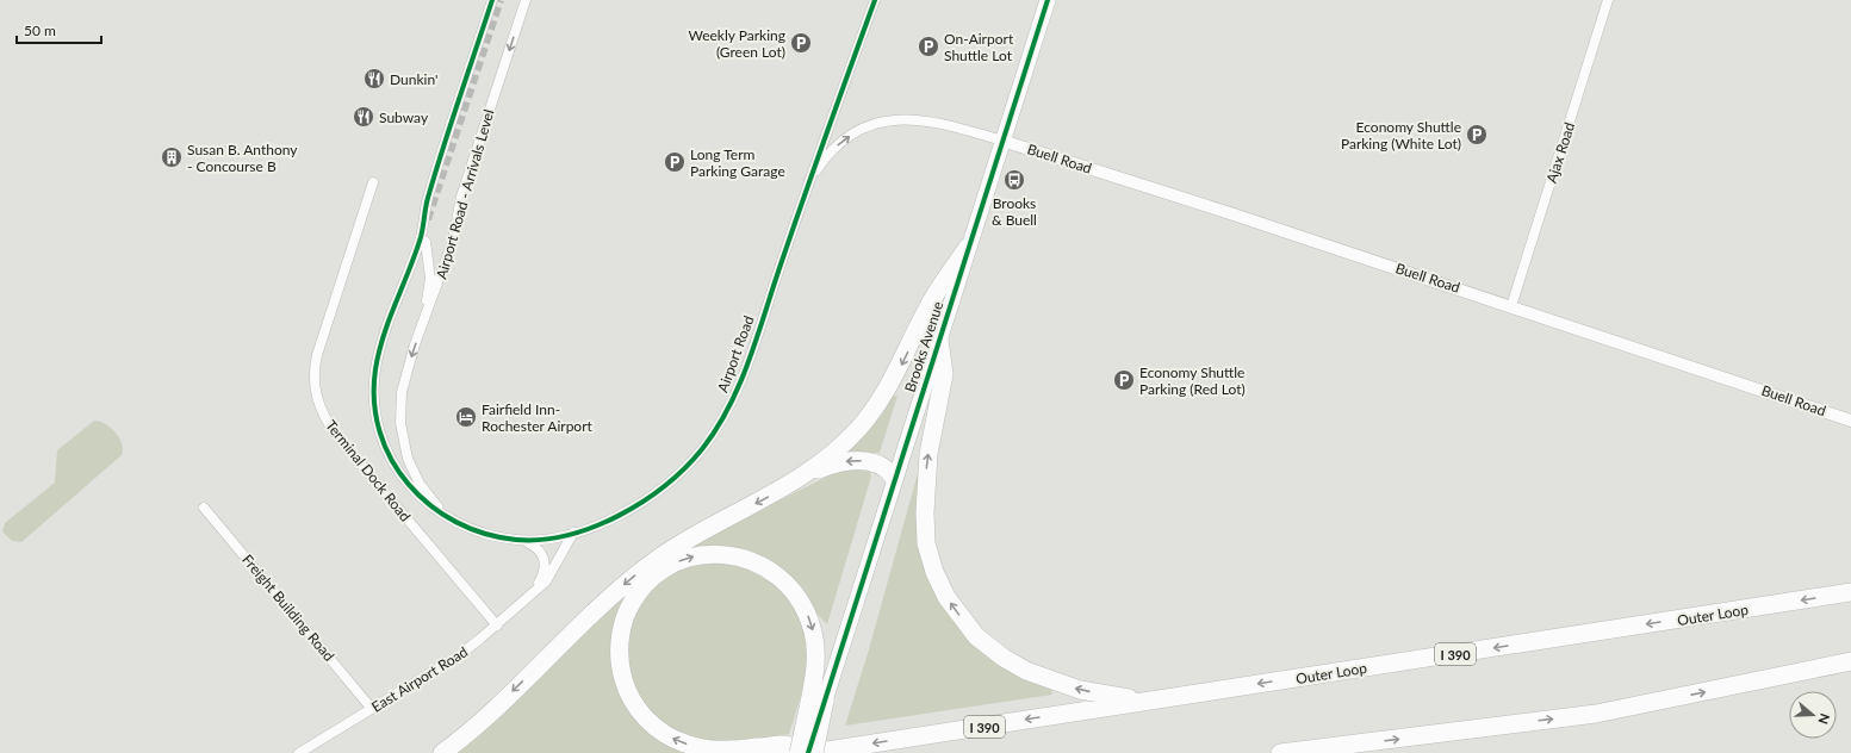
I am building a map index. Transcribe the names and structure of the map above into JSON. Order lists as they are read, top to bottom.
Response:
{
  "streets": {
    "highway": ["Outer Loop", "I 390"],
    "main road": ["Brooks Avenue"],
    "street": [
      "Ajax Road",
      "Buell Road",
      "Airport Road - Arrivals Level",
      "Airport Road",
      "Terminal Dock Road",
      "Freight Building Road",
      "East Airport Road"
    ]
  },
  "crossings": [
    ["Ajax Road", "Buell Road"],
    ["Buell Road", "Brooks Avenue"],
    ["Buell Road", "Airport Road"],
    ["Airport Road - Arrivals Level", "Airport Road"],
    ["Brooks Avenue", "Airport Road"],
    ["Brooks Avenue", "Outer Loop"],
    ["Airport Road", "East Airport Road"],
    ["Terminal Dock Road", "East Airport Road"],
    ["Freight Building Road", "East Airport Road"]
  ],
  "places": {
    "parking": [
      "Weekly Parking (Green Lot)",
      "On-Airport Shuttle Lot",
      "Economy Shuttle Parking (White Lot)",
      "Long Term Parking Garage",
      "Economy Shuttle Parking (Red Lot)"
    ],
    "restaurant": ["Dunkin'", "Subway"],
    "building": ["Susan B. Anthony - Concourse B"],
    "bus stop": ["Brooks & Buell"],
    "hotel": ["Fairfield Inn- Rochester Airport"]
  },
  "scale_bar": "50 m",
  "north": "right"
}
